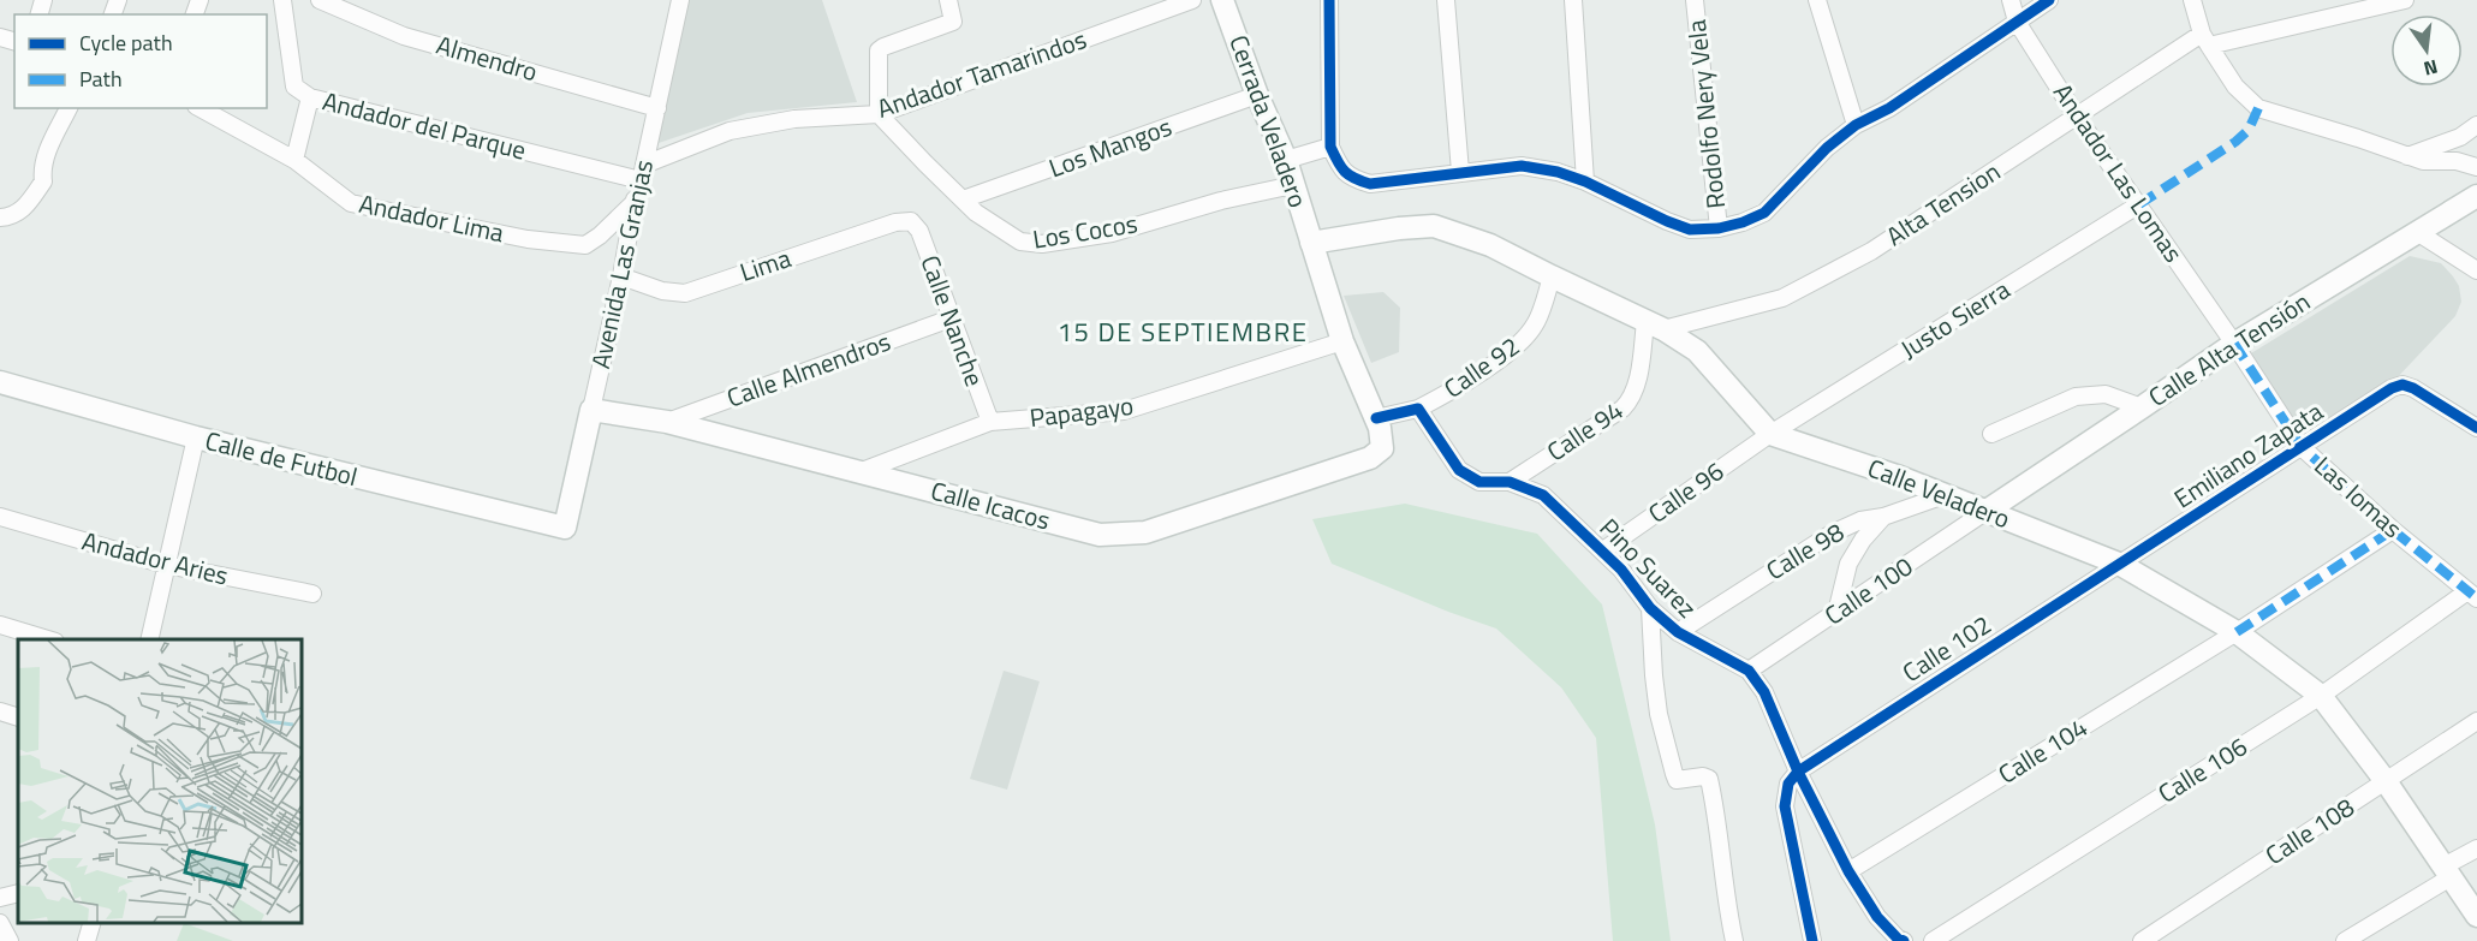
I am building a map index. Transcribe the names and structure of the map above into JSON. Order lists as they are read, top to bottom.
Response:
{
  "streets": {
    "main road": [
      "Cerrada Veladero",
      "Avenida Las Granjas",
      "Calle Alta Tensión",
      "Calle de Futbol",
      "Calle Veladero",
      "Calle Icacos"
    ],
    "street": [
      "Almendro",
      "Andador Tamarindos",
      "Rodolfo Nery Vela",
      "Andador del Parque",
      "Los Mangos",
      "Andador Las Lomas",
      "Alta Tension",
      "Andador Lima",
      "Los Cocos",
      "Lima",
      "Justo Sierra",
      "Calle Nanche",
      "Calle 92",
      "Calle Almendros",
      "Papagayo",
      "Calle 94",
      "Emiliano Zapata",
      "Calle 96",
      "Las lomas",
      "Calle 98",
      "Andador Aries",
      "Pino Suarez",
      "Calle 100",
      "Calle 102",
      "Calle 104",
      "Calle 106",
      "Calle 108"
    ]
  },
  "crossings": [
    ["Almendro", "Avenida Las Granjas"],
    ["Andador Tamarindos", "Andador del Parque"],
    ["Andador Tamarindos", "Los Cocos"],
    ["Andador Tamarindos", "Avenida Las Granjas"],
    ["Cerrada Veladero", "Los Mangos"],
    ["Cerrada Veladero", "Los Cocos"],
    ["Andador del Parque", "Avenida Las Granjas"],
    ["Los Mangos", "Los Cocos"],
    ["Andador Las Lomas", "Alta Tension"],
    ["Andador Las Lomas", "Justo Sierra"],
    ["Andador Las Lomas", "Calle Alta Tensión"],
    ["Andador Las Lomas", "Las lomas"],
    ["Alta Tension", "Calle 94"],
    ["Andador Lima", "Avenida Las Granjas"],
    ["Avenida Las Granjas", "Lima"],
    ["Avenida Las Granjas", "Calle de Futbol"],
    ["Avenida Las Granjas", "Calle Icacos"],
    ["Lima", "Calle Nanche"],
    ["Justo Sierra", "Calle 96"],
    ["Justo Sierra", "Calle Veladero"],
    ["Calle Nanche", "Calle Almendros"],
    ["Calle Nanche", "Papagayo"],
    ["Calle Alta Tensión", "Calle Veladero"],
    ["Calle Alta Tensión", "Las lomas"],
    ["Calle Alta Tensión", "Calle 100"],
    ["Calle 92", "Pino Suarez"],
    ["Calle Almendros", "Calle Icacos"],
    ["Papagayo", "Calle Icacos"],
    ["Calle 94", "Pino Suarez"],
    ["Emiliano Zapata", "Calle Veladero"],
    ["Emiliano Zapata", "Las lomas"],
    ["Emiliano Zapata", "Calle 102"],
    ["Calle 96", "Calle Veladero"],
    ["Calle 96", "Pino Suarez"],
    ["Calle Veladero", "Calle 98"],
    ["Calle Veladero", "Calle 100"],
    ["Calle Veladero", "Calle 102"],
    ["Calle Veladero", "Calle 104"],
    ["Calle Veladero", "Calle 106"],
    ["Calle Veladero", "Calle 108"],
    ["Las lomas", "Calle 104"],
    ["Las lomas", "Calle 106"],
    ["Calle 98", "Pino Suarez"],
    ["Pino Suarez", "Calle 100"],
    ["Pino Suarez", "Calle 102"],
    ["Pino Suarez", "Calle 104"]
  ],
  "districts": ["15 DE SEPTIEMBRE"],
  "legend": ["Cycle path", "Path"],
  "north": "bottom"
}
